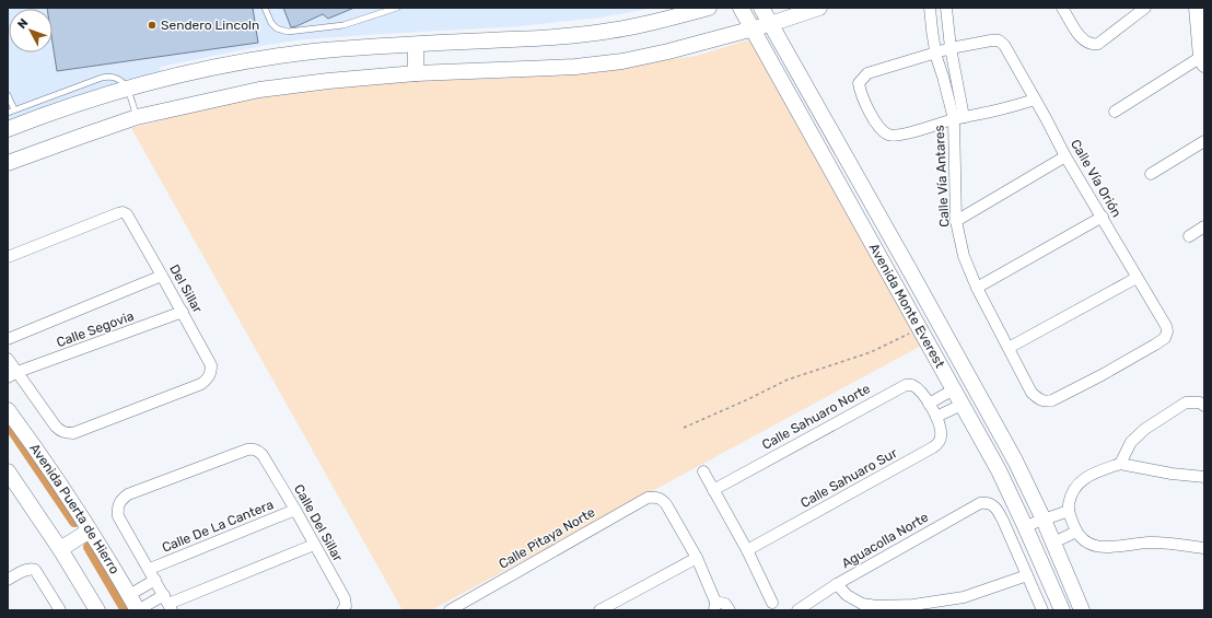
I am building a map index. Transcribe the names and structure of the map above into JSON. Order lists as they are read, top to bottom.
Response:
{
  "streets": {
    "street": [
      "Calle Vía Antares",
      "Calle Vía Orión",
      "Del Sillar",
      "Avenida Monte Everest",
      "Calle Segovia",
      "Calle Sahuaro Norte",
      "Calle Sahuaro Sur",
      "Avenida Puerta de Hierro",
      "Calle Del Sillar",
      "Calle De La Cantera",
      "Calle Pitaya Norte",
      "Aguacolla Norte"
    ]
  },
  "crossings": [
    ["Calle Vía Antares", "Calle Vía Orión"],
    ["Del Sillar", "Calle Segovia"],
    ["Calle Sahuaro Norte", "Calle Sahuaro Sur"],
    ["Calle Del Sillar", "Calle De La Cantera"]
  ],
  "places": ["Sendero Lincoln"],
  "north": "top left"
}
